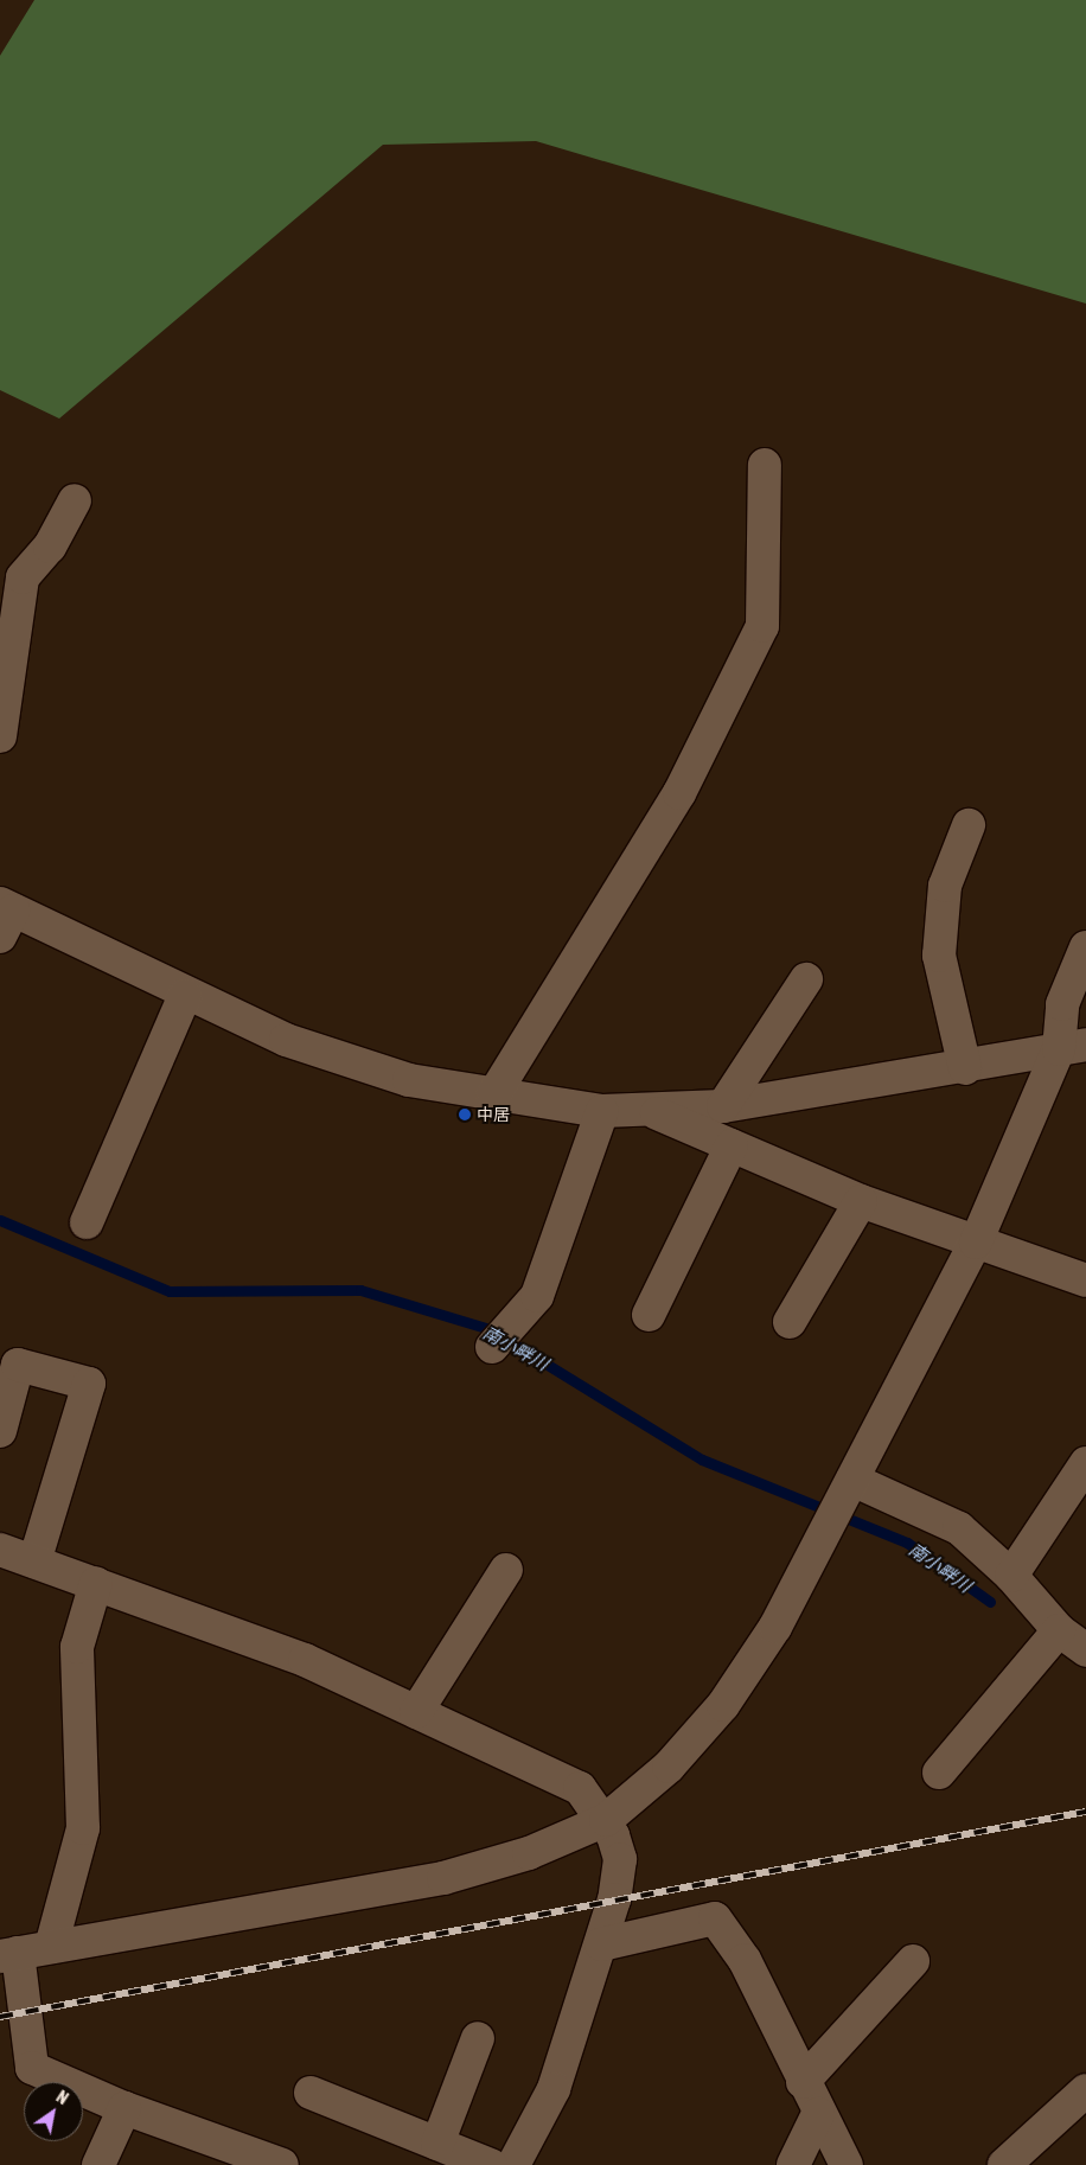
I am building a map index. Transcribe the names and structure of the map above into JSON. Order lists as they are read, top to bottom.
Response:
{
  "water": ["南小畔川"],
  "places": ["中居"],
  "north": "top right"
}
